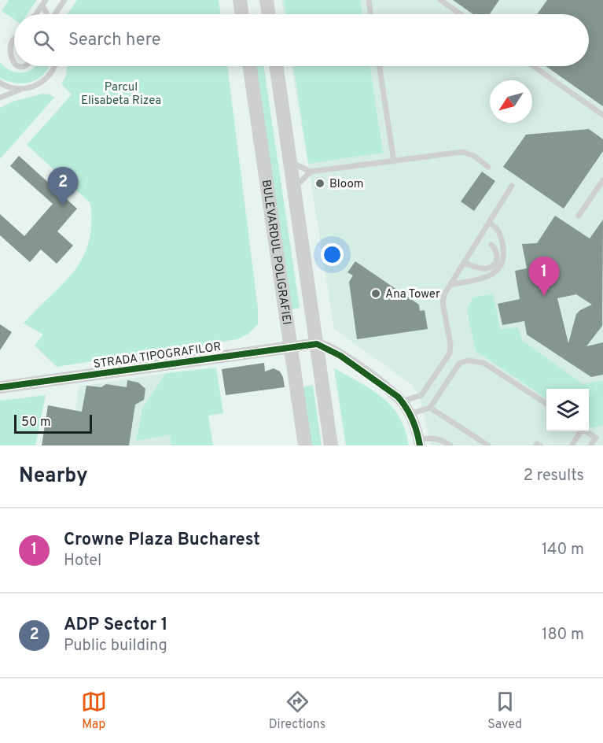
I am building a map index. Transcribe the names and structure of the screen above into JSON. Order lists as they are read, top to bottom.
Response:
{
  "streets": {
    "main road": ["BULEVARDUL POLIGRAFIEI"],
    "street": ["STRADA TIPOGRAFILOR"]
  },
  "crossings": [
    ["BULEVARDUL POLIGRAFIEI", "STRADA TIPOGRAFILOR"]
  ],
  "parks": ["Parcul Elisabeta Rizea"],
  "places": ["Bloom", "Ana Tower"],
  "scale_bar": "50 m",
  "north": "bottom left",
  "page": {
    "search": "Search here",
    "pins": ["2", "1"],
    "scale": "50 m",
    "heading": ["Nearby", "2 results"],
    "list": [
      {
        "mark": "1",
        "name": "Crowne Plaza Bucharest",
        "note": "Hotel",
        "value": "140 m"
      },
      {
        "mark": "2",
        "name": "ADP Sector 1",
        "note": "Public building",
        "value": "180 m"
      }
    ],
    "nav": ["Map", "Directions", "Saved"]
  }
}
